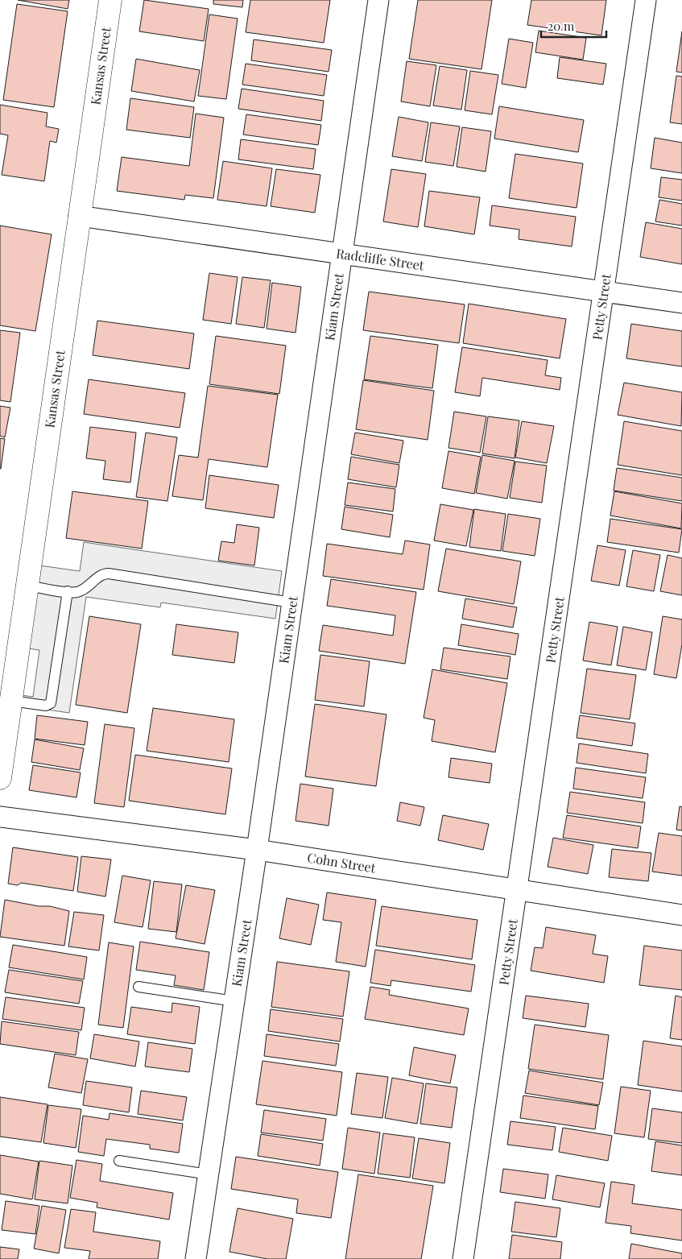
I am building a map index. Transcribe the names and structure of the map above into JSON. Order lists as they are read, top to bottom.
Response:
{
  "streets": {
    "street": [
      "Kansas Street",
      "Radcliffe Street",
      "Kiam Street",
      "Petty Street",
      "Cohn Street"
    ]
  },
  "crossings": [
    ["Kansas Street", "Radcliffe Street"],
    ["Radcliffe Street", "Kiam Street"],
    ["Radcliffe Street", "Petty Street"],
    ["Kiam Street", "Cohn Street"],
    ["Petty Street", "Cohn Street"]
  ],
  "scale_bar": "20 m"
}
